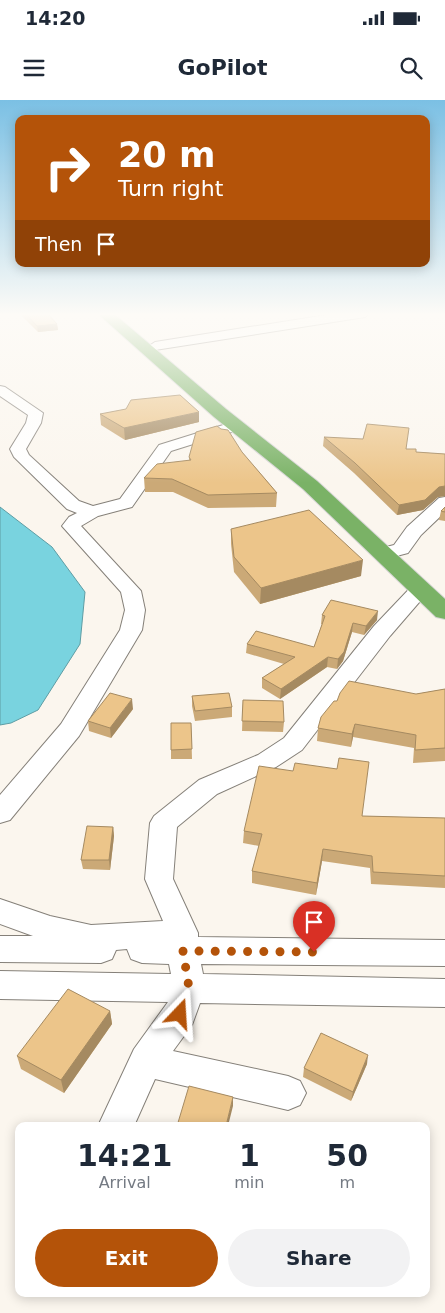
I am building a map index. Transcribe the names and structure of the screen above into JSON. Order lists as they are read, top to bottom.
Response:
{
  "page": {
    "status": "14:20",
    "header": "GoPilot",
    "turn": ["20 m", "Turn right"],
    "then": "Then",
    "eta": [
      "14:21",
      "Arrival",
      "1",
      "min",
      "50",
      "m"
    ],
    "buttons": ["Exit", "Share"]
  }
}
